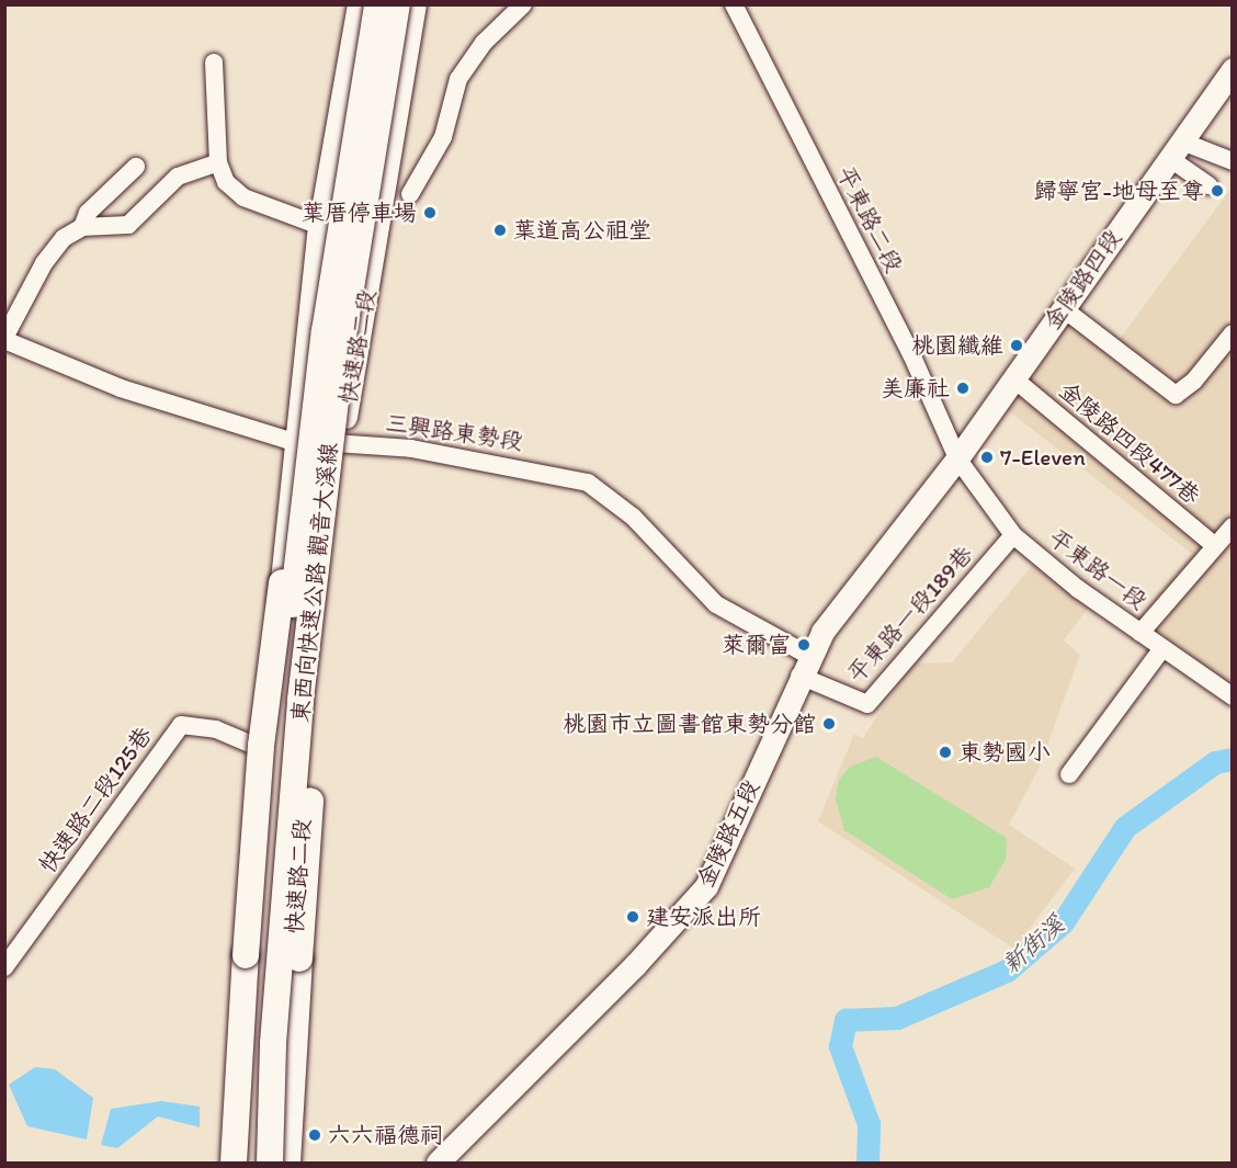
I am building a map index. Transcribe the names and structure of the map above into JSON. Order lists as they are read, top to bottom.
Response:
{
  "streets": {
    "highway": ["東西向快速公路 觀音大溪線"],
    "main road": ["金陵路四段", "快速路二段", "金陵路五段"],
    "street": [
      "平東路二段",
      "三興路東勢段",
      "金陵路四段477巷",
      "平東路一段",
      "平東路一段189巷",
      "快速路二段125巷"
    ]
  },
  "crossings": [
    ["平東路二段", "金陵路四段"],
    ["平東路二段", "平東路一段"],
    ["平東路二段", "金陵路五段"],
    ["金陵路四段", "金陵路四段477巷"],
    ["金陵路四段", "平東路一段"],
    ["金陵路四段", "金陵路五段"],
    ["快速路二段", "三興路東勢段"],
    ["三興路東勢段", "平東路一段189巷"],
    ["三興路東勢段", "金陵路五段"],
    ["平東路一段", "平東路一段189巷"],
    ["平東路一段", "金陵路五段"],
    ["平東路一段189巷", "金陵路五段"]
  ],
  "water": ["新街溪"],
  "places": [
    "歸寧宮-地母至尊",
    "葉厝停車場",
    "葉道高公祖堂",
    "桃園纖維",
    "美廉社",
    "7-Eleven",
    "萊爾富",
    "桃園市立圖書館東勢分館",
    "東勢國小",
    "建安派出所",
    "六六福德祠"
  ]
}
